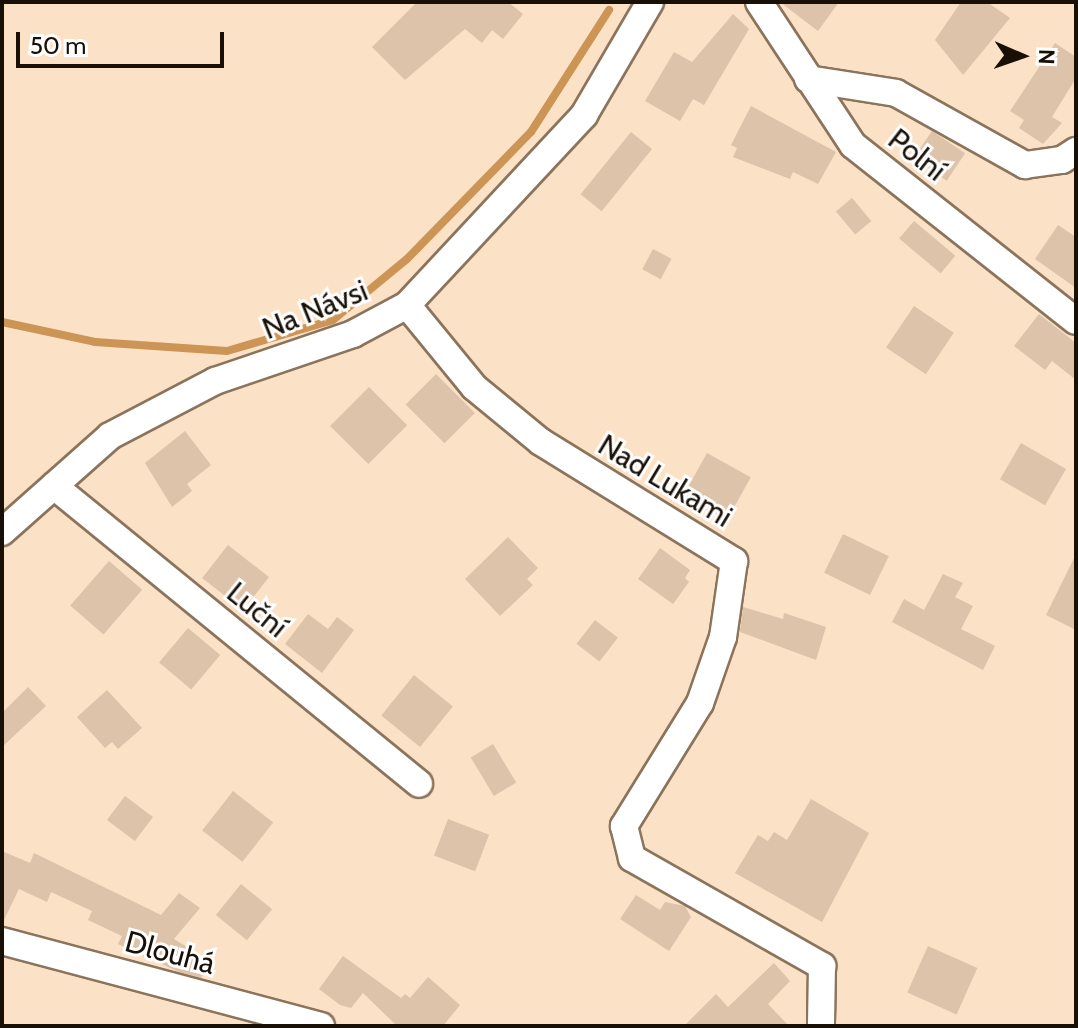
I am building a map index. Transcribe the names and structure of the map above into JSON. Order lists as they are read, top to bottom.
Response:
{
  "streets": {
    "street": [
      "Polní",
      "Na Návsi",
      "Nad Lukami",
      "Luční",
      "Dlouhá"
    ]
  },
  "crossings": [
    ["Na Návsi", "Nad Lukami"],
    ["Na Návsi", "Luční"]
  ],
  "scale_bar": "50 m",
  "north": "right"
}
